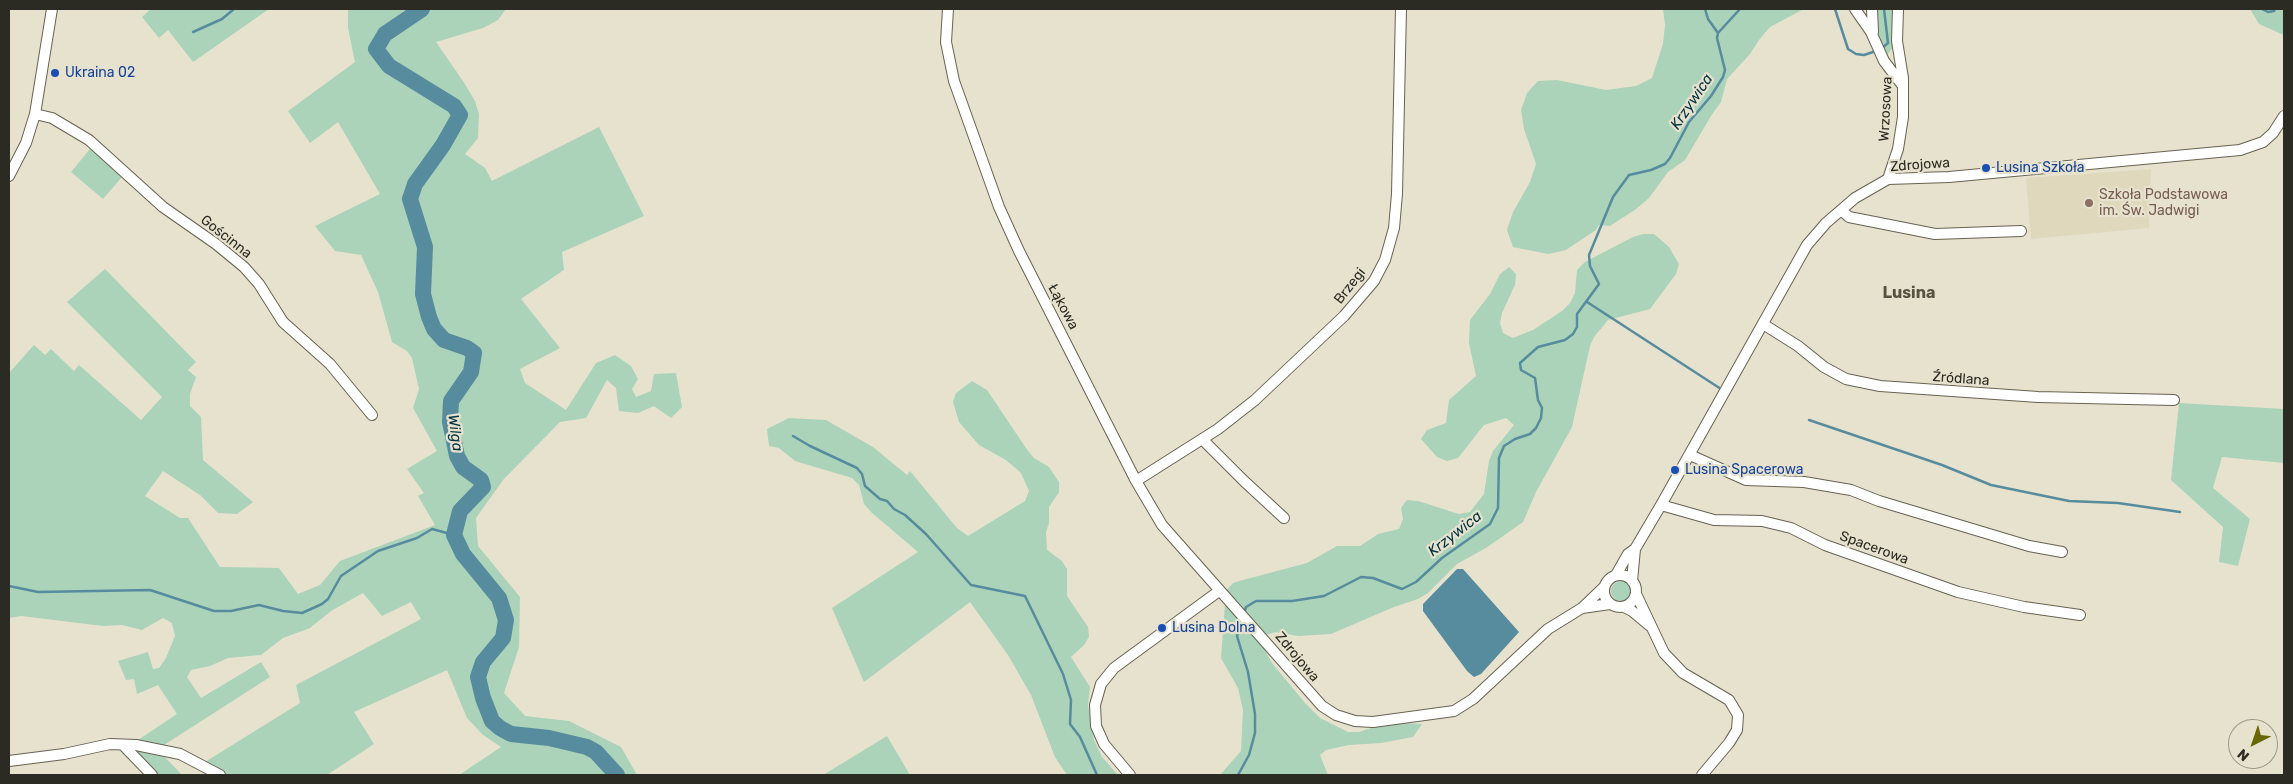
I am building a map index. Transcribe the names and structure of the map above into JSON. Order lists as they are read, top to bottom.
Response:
{
  "streets": {
    "street": [
      "Wrzosowa",
      "Zdrojowa",
      "Gościnna",
      "Brzegi",
      "Łąkowa",
      "Źródlana",
      "Spacerowa"
    ]
  },
  "crossings": [
    ["Wrzosowa", "Zdrojowa"],
    ["Zdrojowa", "Łąkowa"],
    ["Zdrojowa", "Źródlana"],
    ["Zdrojowa", "Spacerowa"],
    ["Brzegi", "Łąkowa"]
  ],
  "districts": ["Lusina"],
  "water": ["Krzywica", "Wilga"],
  "places": [
    "Ukraina 02",
    "Lusina Szkoła",
    "Szkoła Podstawowa im. Św. Jadwigi",
    "Lusina Spacerowa",
    "Lusina Dolna"
  ],
  "north": "bottom left"
}
